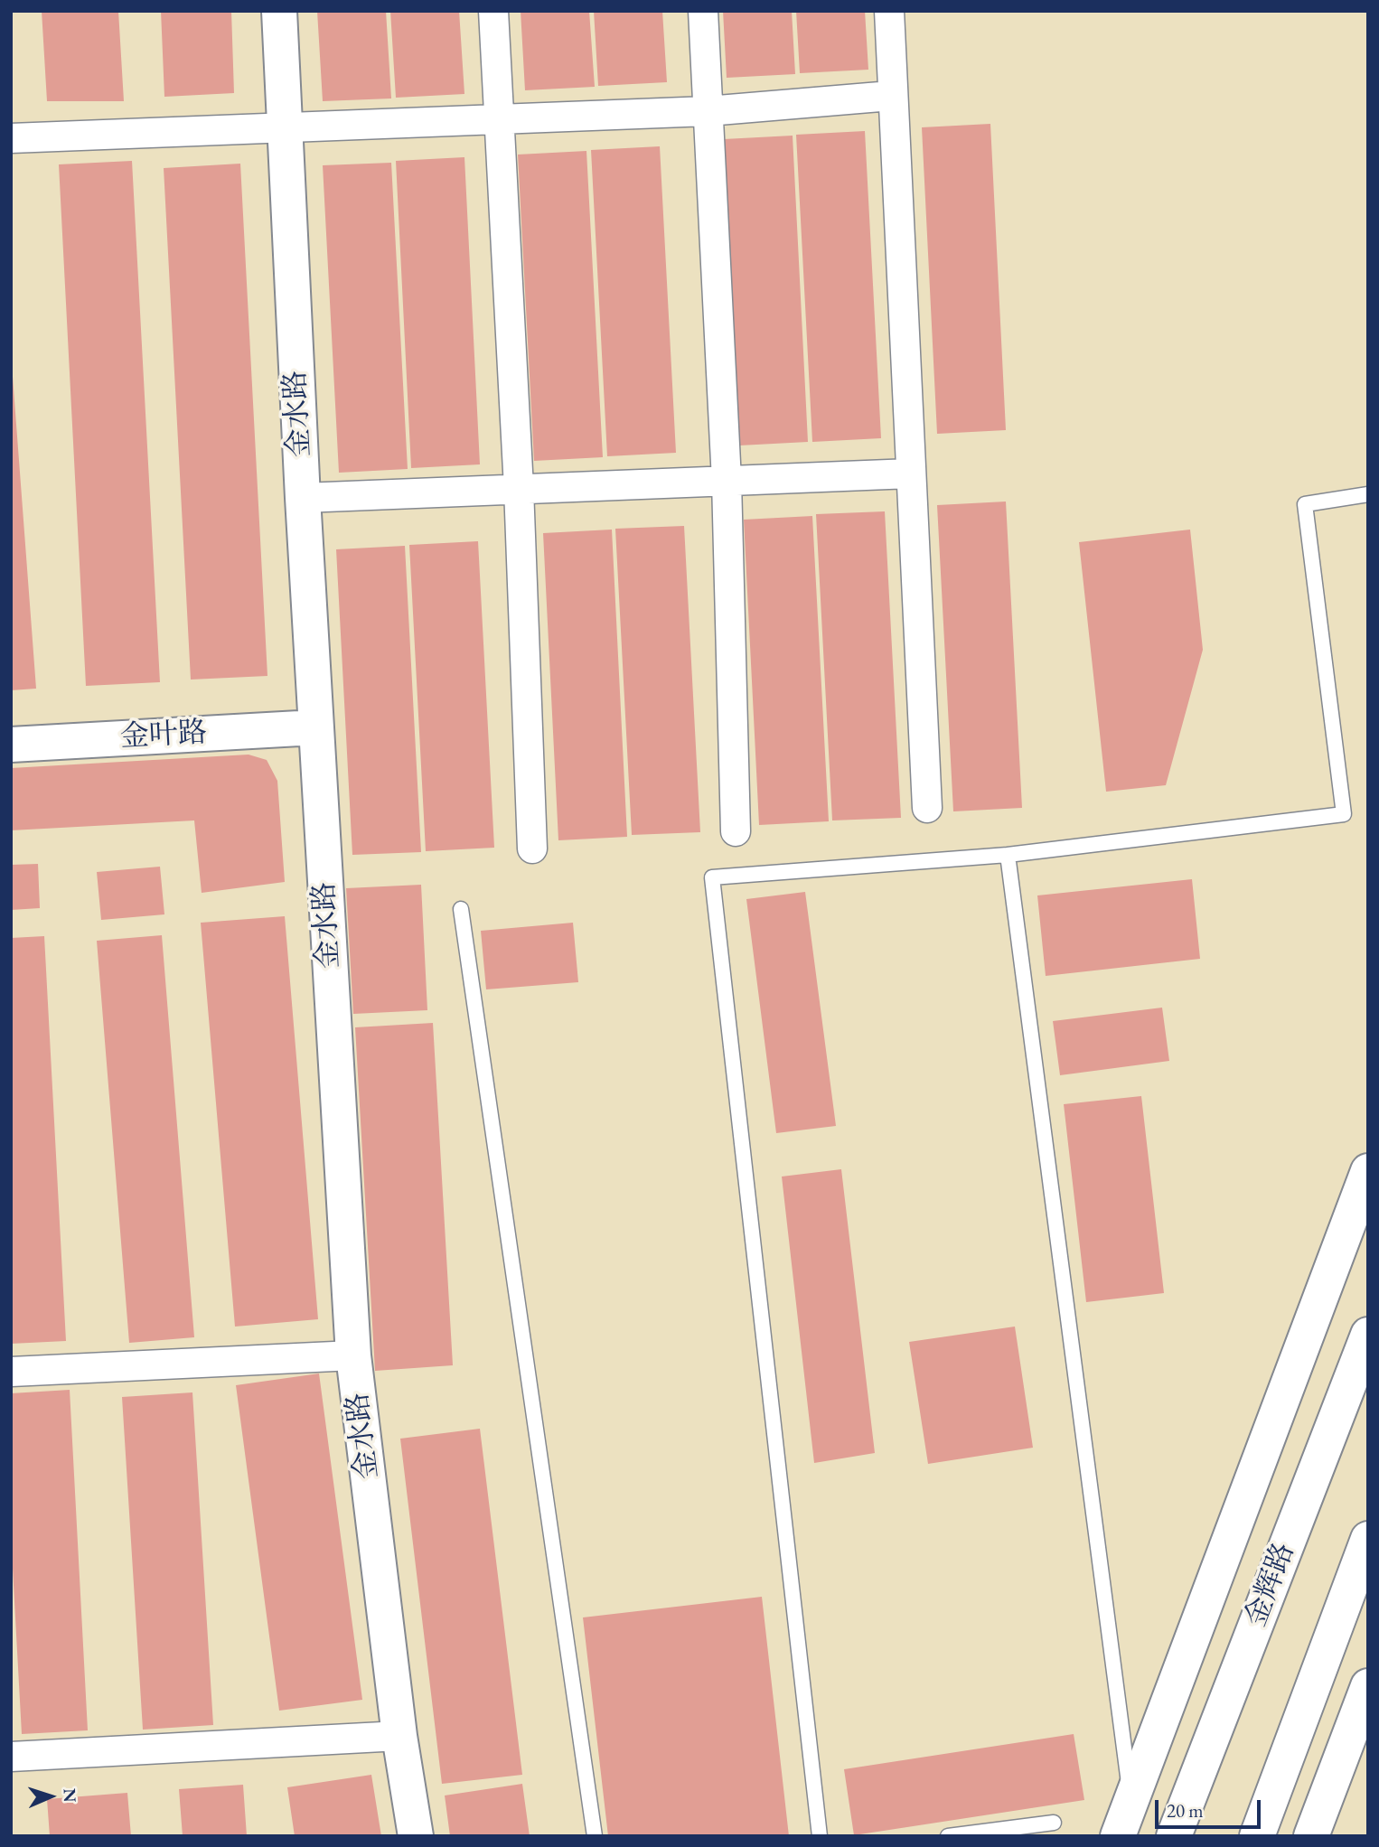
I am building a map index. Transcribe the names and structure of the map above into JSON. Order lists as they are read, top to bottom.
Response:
{
  "streets": {
    "street": ["金水路", "金叶路", "金辉路"]
  },
  "crossings": [
    ["金水路", "金叶路"]
  ],
  "scale_bar": "20 m",
  "north": "right"
}
